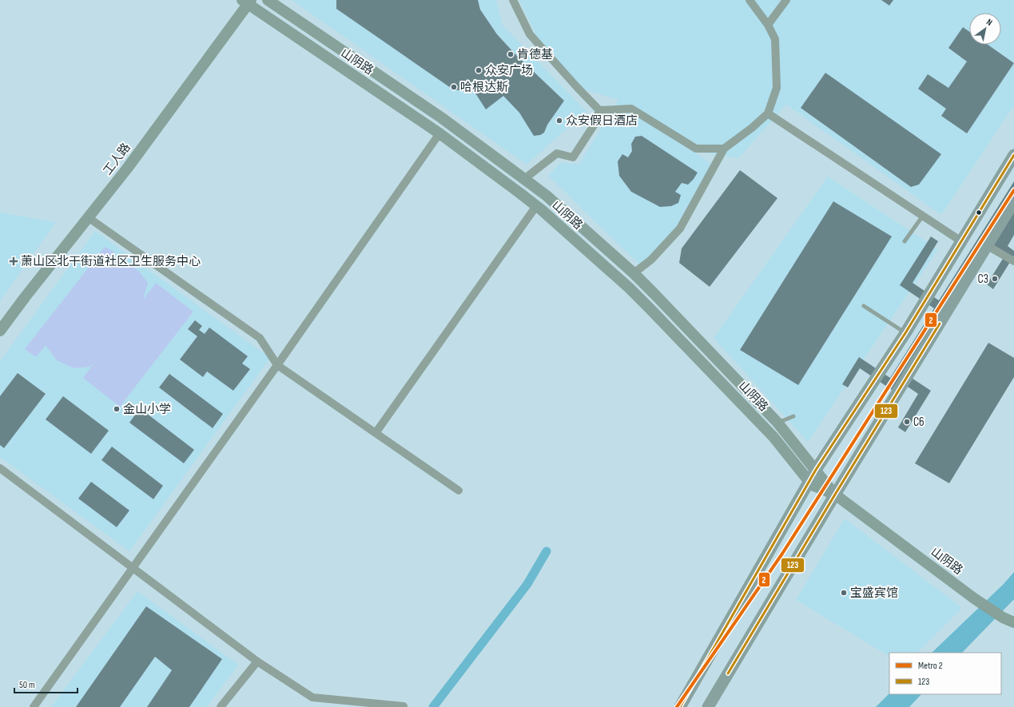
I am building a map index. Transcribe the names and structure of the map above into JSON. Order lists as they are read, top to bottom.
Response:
{
  "streets": {
    "main road": ["山阴路", "工人路"]
  },
  "crossings": [
    ["山阴路", "工人路"]
  ],
  "places": {
    "other": [
      "肯德基",
      "众安广场",
      "哈根达斯",
      "众安假日酒店",
      "C3",
      "金山小学",
      "C6",
      "宝盛宾馆"
    ],
    "health": ["萧山区北干街道社区卫生服务中心"]
  },
  "lines": ["transit line 123", "metro line 2"],
  "legend": ["Metro 2", "123"],
  "scale_bar": "50 m",
  "north": "top right"
}
